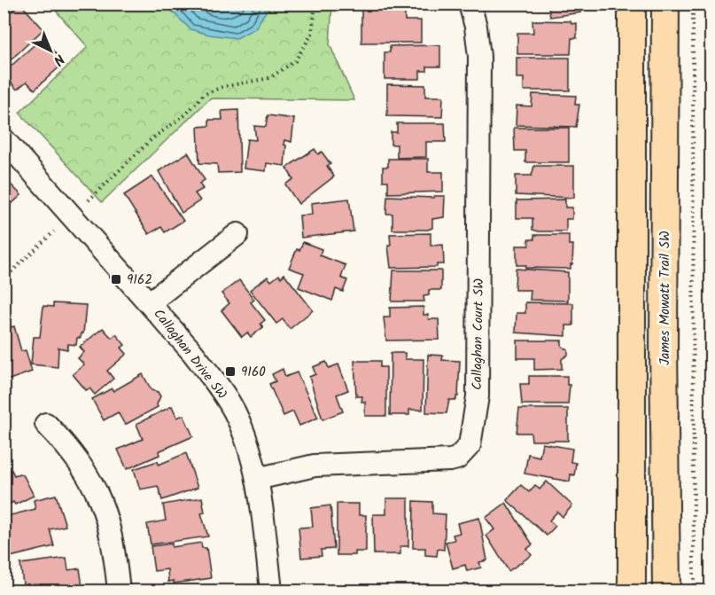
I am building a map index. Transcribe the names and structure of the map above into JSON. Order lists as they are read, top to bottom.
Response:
{
  "streets": {
    "main road": ["James Mowatt Trail SW"],
    "street": ["Callaghan Court SW", "Callaghan Drive SW"]
  },
  "crossings": [
    ["Callaghan Court SW", "Callaghan Drive SW"]
  ],
  "places": {
    "transit": ["9162", "9160"]
  },
  "north": "bottom right"
}
